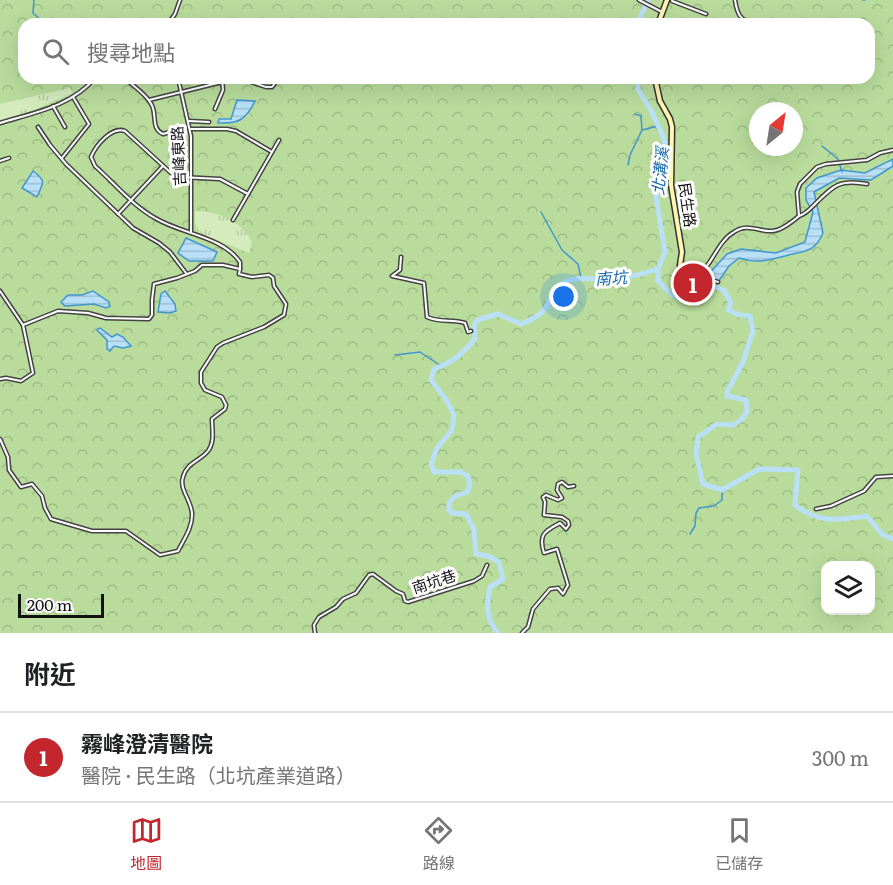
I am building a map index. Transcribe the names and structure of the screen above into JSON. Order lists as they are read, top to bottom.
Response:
{
  "streets": {
    "street": ["吉峰東路", "民生路", "南坑巷"]
  },
  "water": ["北溝溪", "南坑"],
  "scale_bar": "200 m",
  "north": "top right",
  "page": {
    "search": "搜尋地點",
    "pins": "1",
    "scale": "200 m",
    "heading": "附近",
    "list": [
      {
        "mark": "1",
        "name": "霧峰澄清醫院",
        "note": "醫院 · 民生路（北坑產業道路）",
        "value": "300 m"
      }
    ],
    "nav": ["地圖", "路線", "已儲存"]
  }
}
